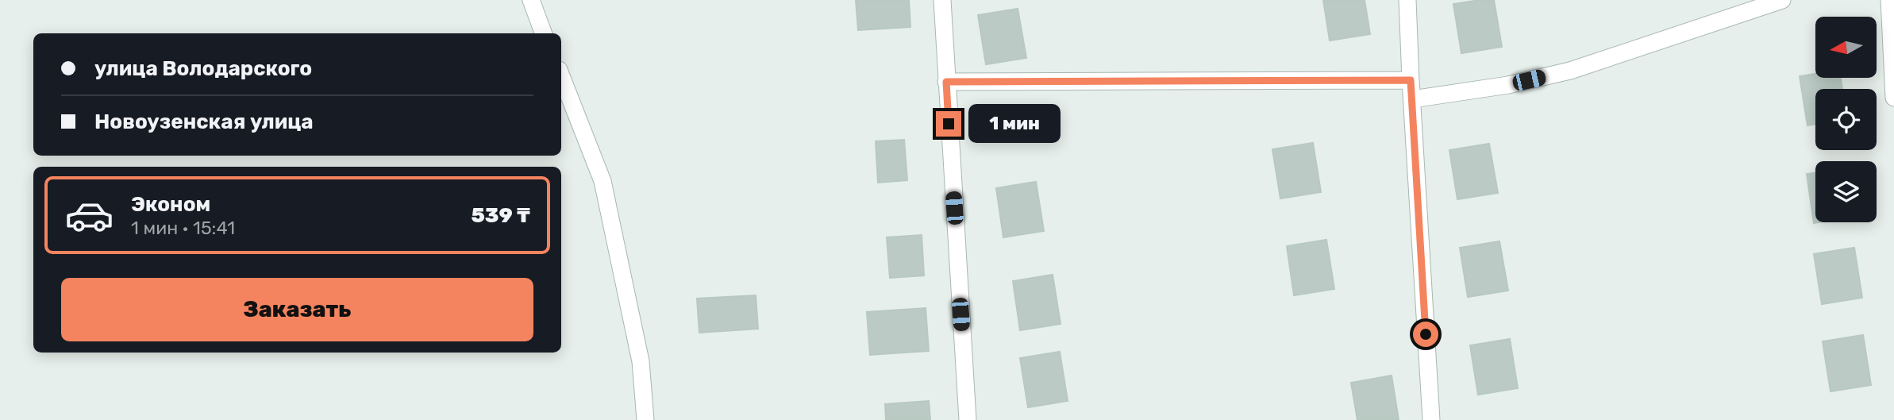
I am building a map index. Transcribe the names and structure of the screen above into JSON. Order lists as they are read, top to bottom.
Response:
{
  "north": "left",
  "page": {
    "banner": ["улица Володарского", "Новоузенская улица"],
    "bubble": "1 мин",
    "list": [
      {
        "name": "Эконом",
        "note": "1 мин · 15:41",
        "value": "539 ₸"
      }
    ],
    "buttons": "Заказать"
  }
}
